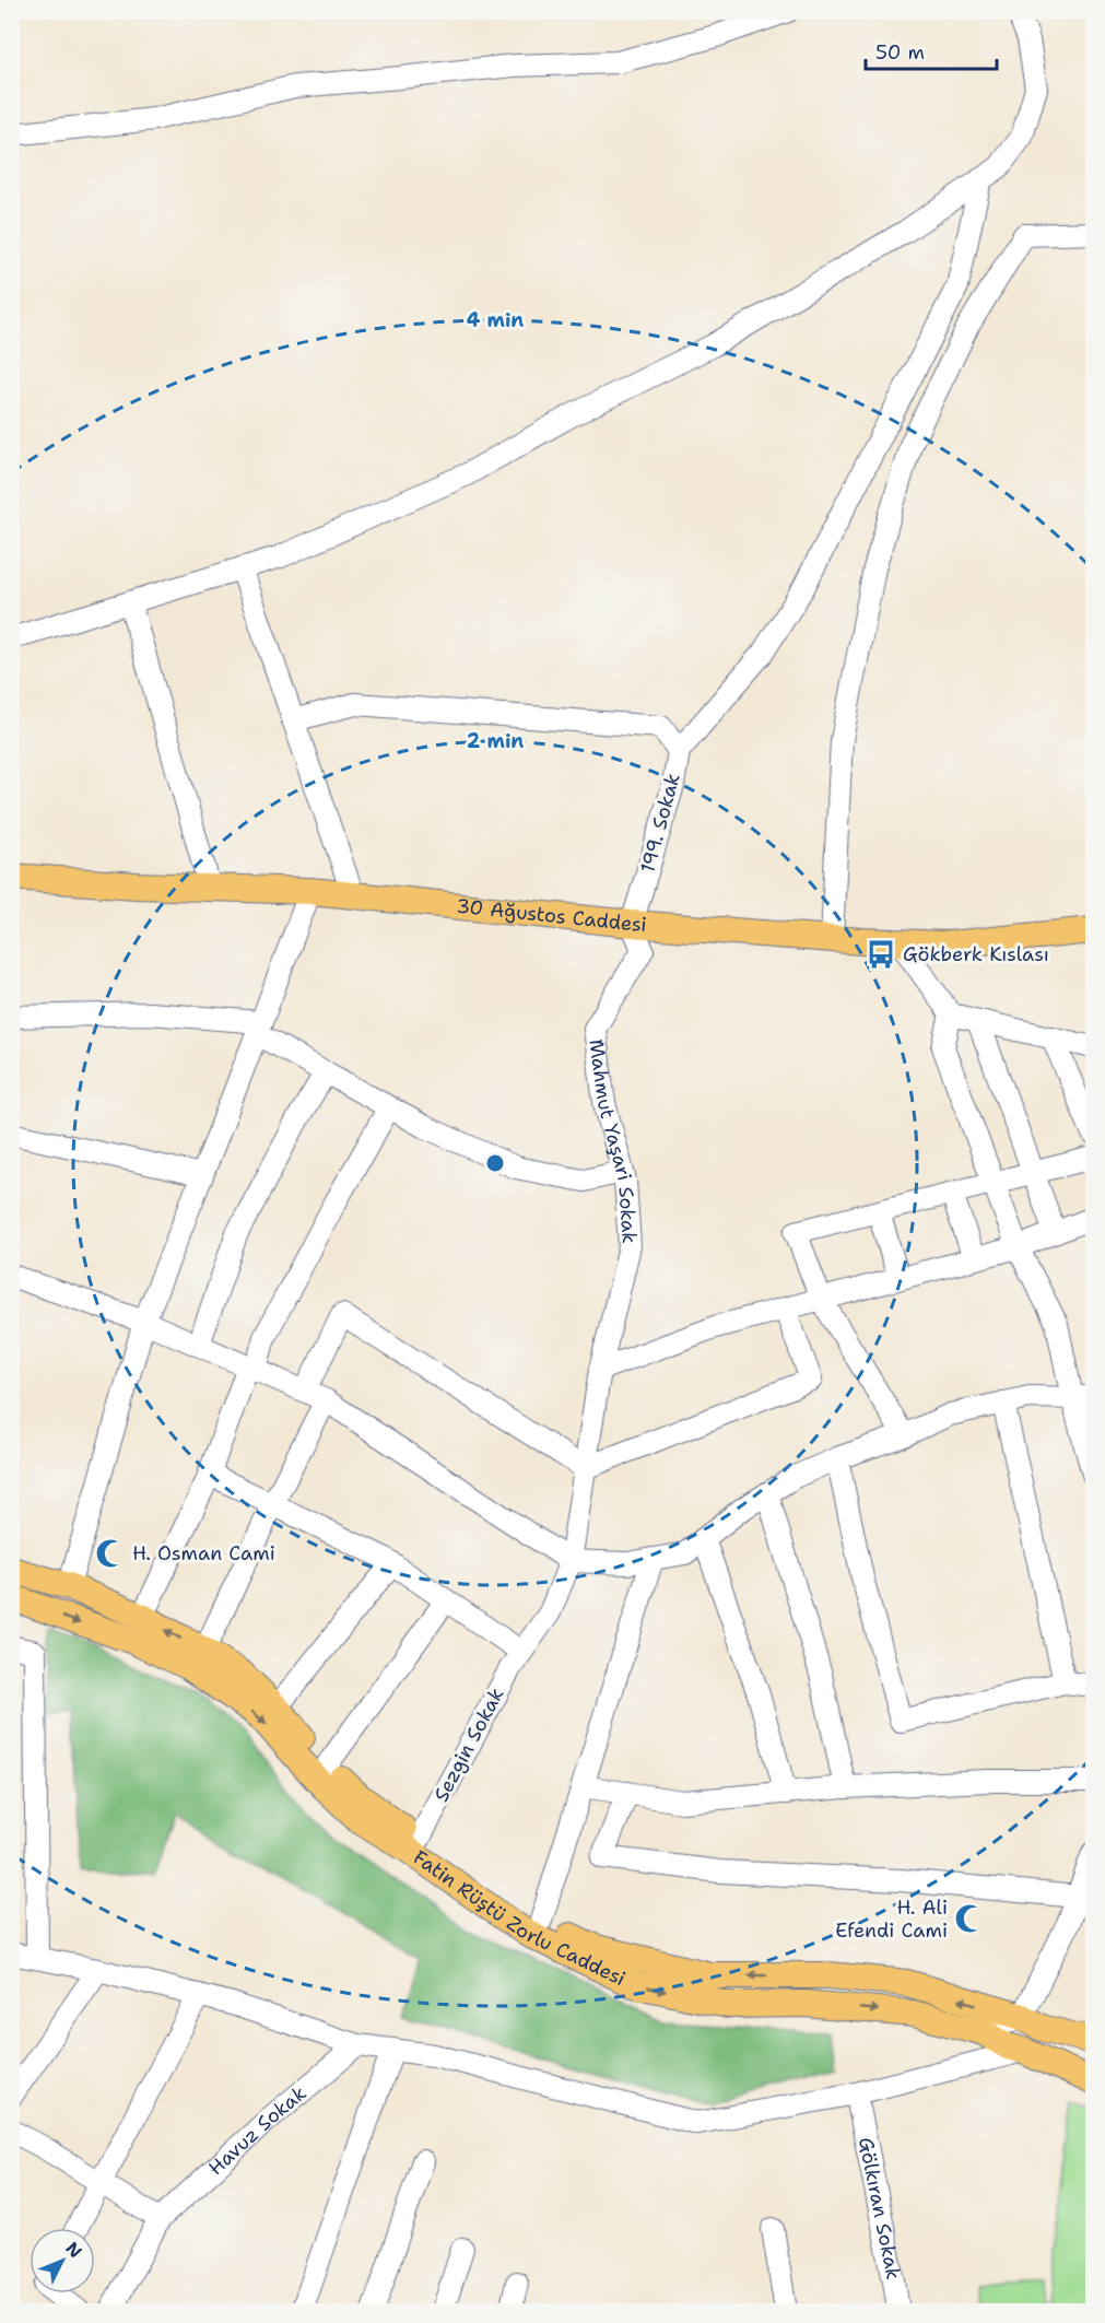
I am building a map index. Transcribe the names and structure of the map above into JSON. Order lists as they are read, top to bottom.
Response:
{
  "streets": {
    "main road": ["30 Ağustos Caddesi", "Fatin Rüştü Zorlu Caddesi"],
    "street": [
      "199. Sokak",
      "Mahmut Yaşari Sokak",
      "Sezgin Sokak",
      "Havuz Sokak",
      "Gölkıran Sokak"
    ]
  },
  "crossings": [
    ["199. Sokak", "30 Ağustos Caddesi"],
    ["199. Sokak", "Mahmut Yaşari Sokak"],
    ["30 Ağustos Caddesi", "Mahmut Yaşari Sokak"],
    ["Mahmut Yaşari Sokak", "Sezgin Sokak"],
    ["Sezgin Sokak", "Fatin Rüştü Zorlu Caddesi"]
  ],
  "places": {
    "bus stop": ["Gökberk Kıslası"],
    "mosque": ["H. Osman Cami", "H. Ali Efendi Cami"]
  },
  "scale_bar": "50 m",
  "north": "top right",
  "rings": ["4 min", "2 min"]
}
